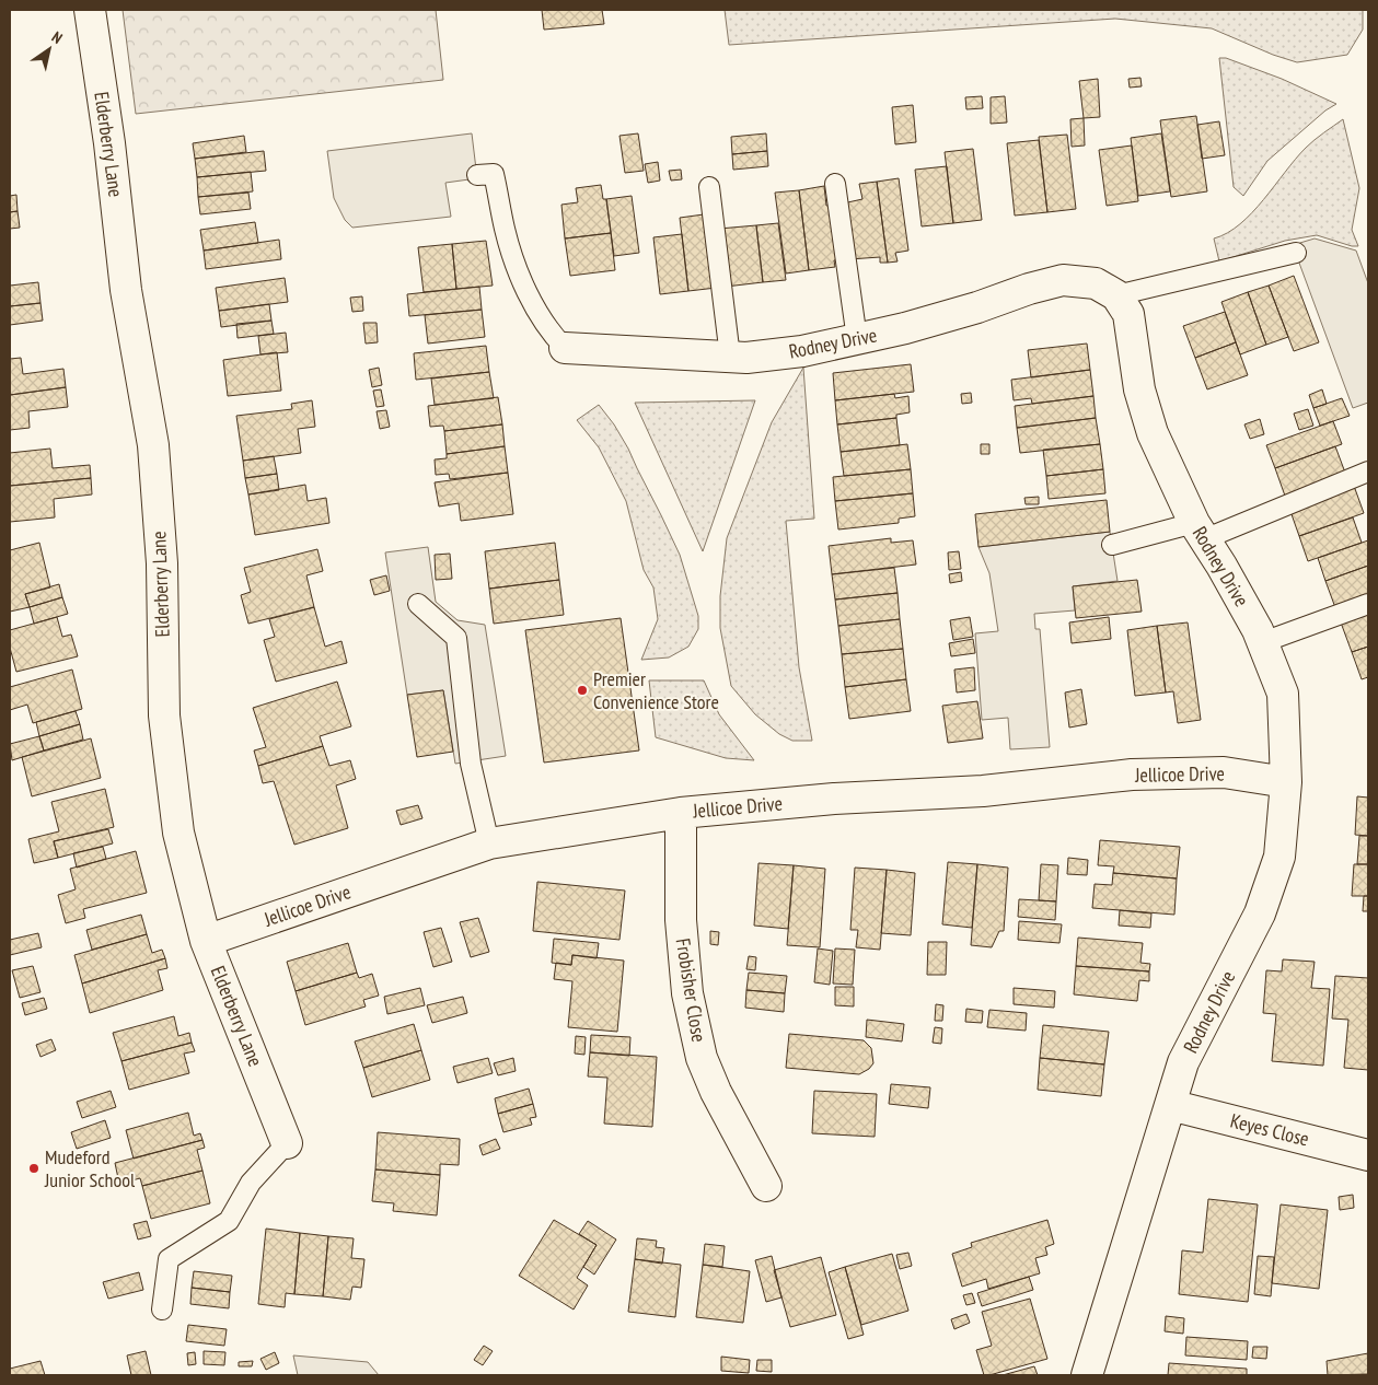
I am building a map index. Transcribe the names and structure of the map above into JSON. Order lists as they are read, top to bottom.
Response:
{
  "streets": {
    "street": [
      "Elderberry Lane",
      "Rodney Drive",
      "Jellicoe Drive",
      "Frobisher Close",
      "Keyes Close"
    ]
  },
  "crossings": [
    ["Elderberry Lane", "Jellicoe Drive"],
    ["Rodney Drive", "Jellicoe Drive"],
    ["Rodney Drive", "Keyes Close"],
    ["Jellicoe Drive", "Frobisher Close"]
  ],
  "places": ["Premier Convenience Store", "Mudeford Junior School"],
  "north": "top right"
}
